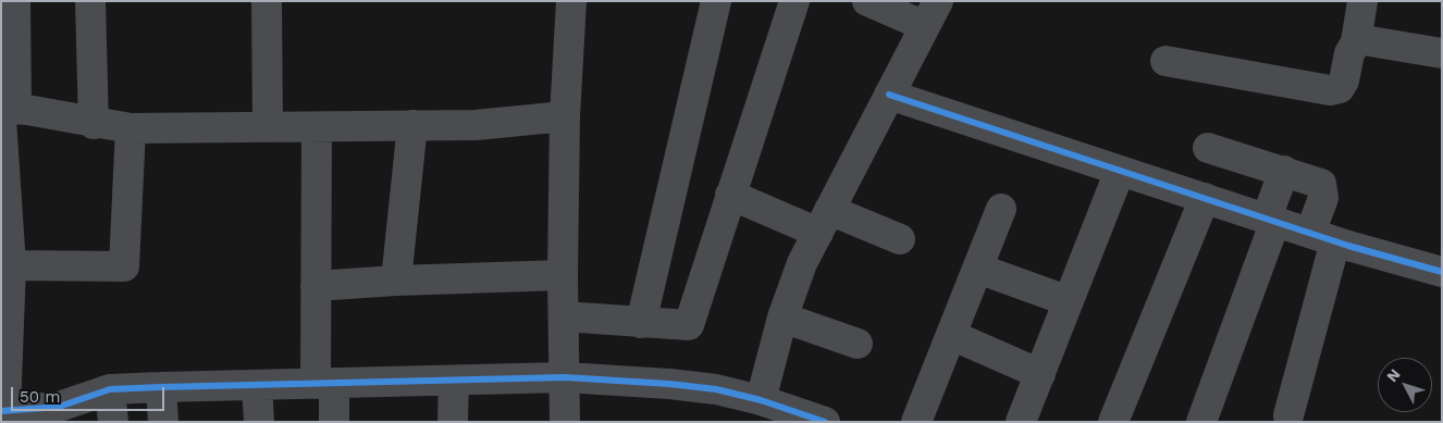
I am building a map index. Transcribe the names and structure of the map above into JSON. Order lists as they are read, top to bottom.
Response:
{
  "scale_bar": "50 m",
  "north": "top left"
}
